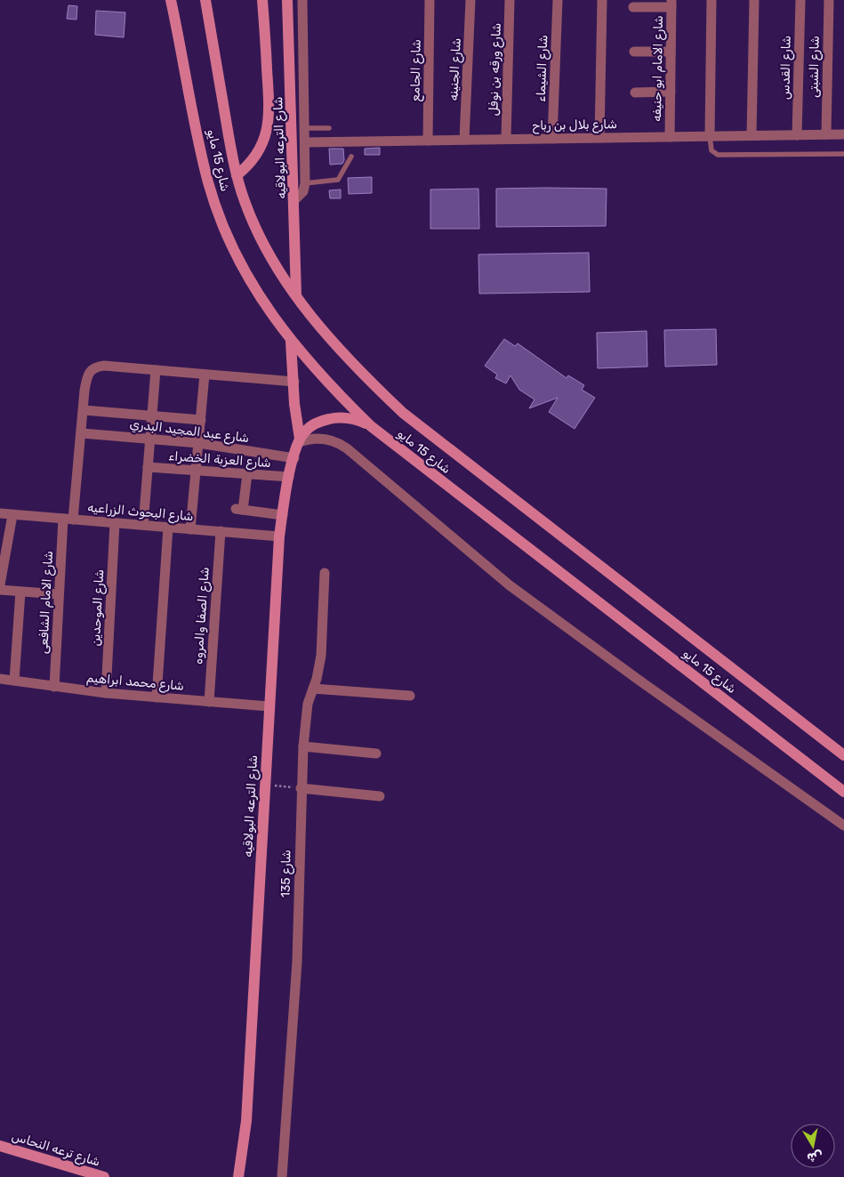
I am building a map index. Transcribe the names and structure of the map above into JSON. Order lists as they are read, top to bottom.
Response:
{
  "streets": {
    "main road": ["شارع الترعه البولاقيه", "شارع 15 مايو", "شارع ترعه النحاس"],
    "street": [
      "شارع الشبتى",
      "شارع القدس",
      "شارع الشيماء",
      "شارع الامام ابو حنيفه",
      "شارع الجنينه",
      "شارع ورقه بن نوفل",
      "شارع الجامع",
      "شارع بلال بن رباح",
      "شارع عبد المجيد البدري",
      "شارع العزبة الخضراء",
      "شارع البحوث الزراعيه",
      "شارع الامام الشافعى",
      "شارع الموحدين",
      "شارع الصفا والمروه",
      "شارع محمد ابراهيم",
      "شارع 135"
    ]
  },
  "crossings": [
    ["شارع الشبتى", "شارع بلال بن رباح"],
    ["شارع القدس", "شارع بلال بن رباح"],
    ["شارع الشيماء", "شارع بلال بن رباح"],
    ["شارع الامام ابو حنيفه", "شارع بلال بن رباح"],
    ["شارع الجنينه", "شارع بلال بن رباح"],
    ["شارع ورقه بن نوفل", "شارع بلال بن رباح"],
    ["شارع الجامع", "شارع بلال بن رباح"],
    ["شارع الترعه البولاقيه", "شارع 15 مايو"],
    ["شارع الترعه البولاقيه", "شارع عبد المجيد البدري"],
    ["شارع الترعه البولاقيه", "شارع العزبة الخضراء"],
    ["شارع الترعه البولاقيه", "شارع البحوث الزراعيه"],
    ["شارع الترعه البولاقيه", "شارع محمد ابراهيم"],
    ["شارع البحوث الزراعيه", "شارع الامام الشافعى"],
    ["شارع البحوث الزراعيه", "شارع الموحدين"],
    ["شارع البحوث الزراعيه", "شارع الصفا والمروه"],
    ["شارع الامام الشافعى", "شارع محمد ابراهيم"],
    ["شارع الموحدين", "شارع محمد ابراهيم"],
    ["شارع الصفا والمروه", "شارع محمد ابراهيم"]
  ],
  "north": "bottom"
}
